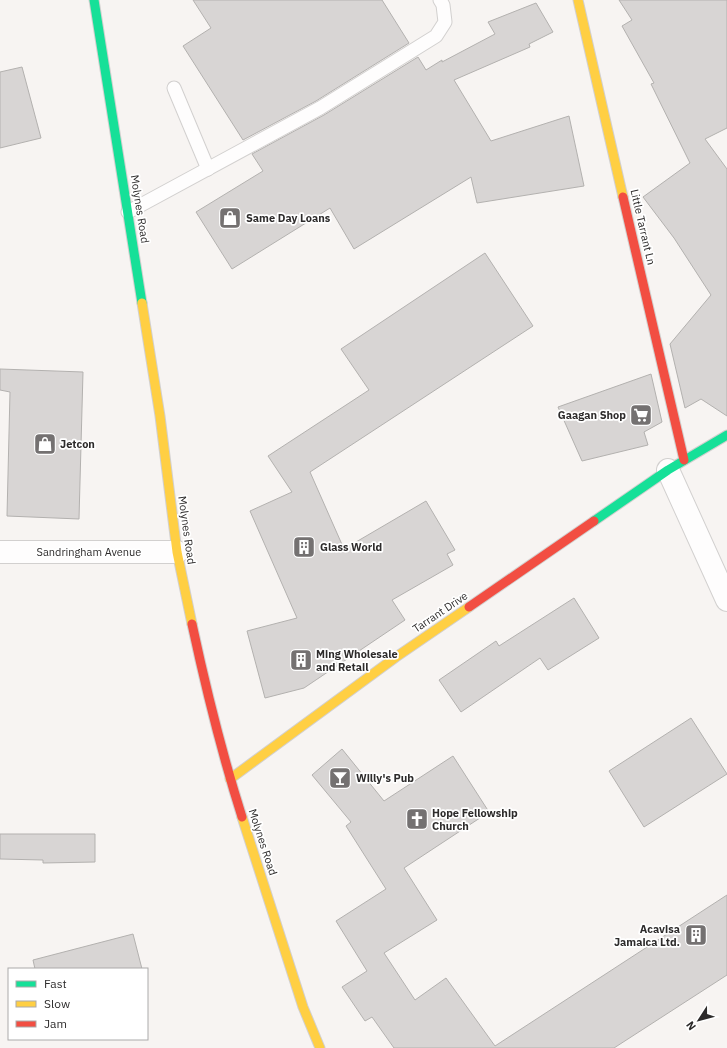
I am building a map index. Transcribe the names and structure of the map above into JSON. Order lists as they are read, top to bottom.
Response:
{
  "streets": {
    "main road": ["Molynes Road", "Little Tarrant Ln", "Tarrant Drive"],
    "street": ["Sandringham Avenue"]
  },
  "crossings": [
    ["Molynes Road", "Sandringham Avenue"],
    ["Molynes Road", "Tarrant Drive"],
    ["Little Tarrant Ln", "Tarrant Drive"]
  ],
  "places": {
    "shop": ["Same Day Loans", "Jetcon"],
    "supermarket": ["Gaagan Shop"],
    "building": ["Glass World", "Ming Wholesale and Retail", "Acavisa Jamaica Ltd."],
    "bar": ["Willy's Pub"],
    "church": ["Hope Fellowship Church"]
  },
  "legend": ["Fast", "Slow", "Jam"],
  "north": "bottom left"
}
